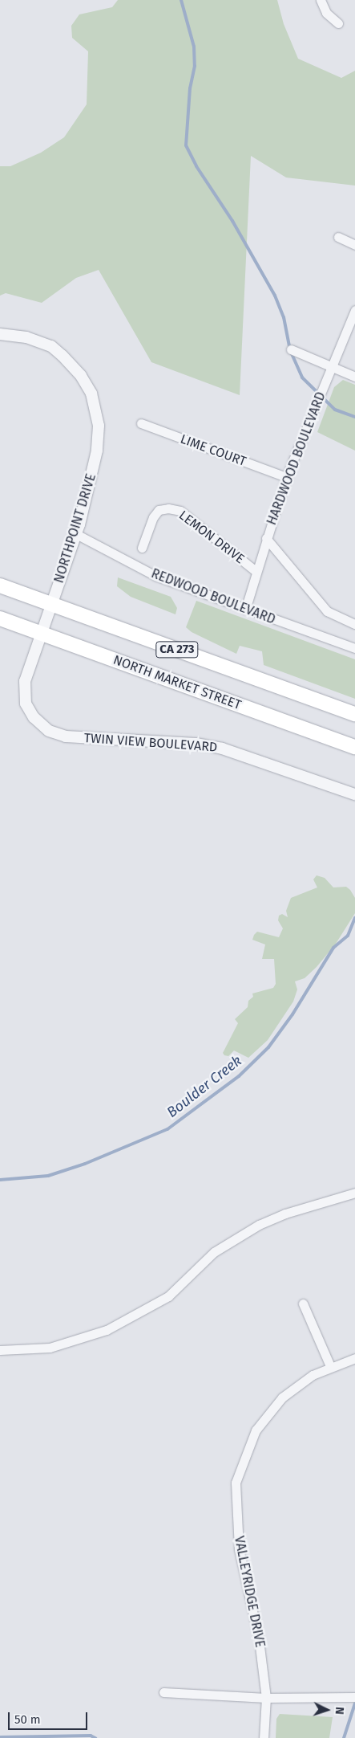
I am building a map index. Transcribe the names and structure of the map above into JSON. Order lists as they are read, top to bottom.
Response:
{
  "streets": {
    "main road": ["CA 273", "NORTH MARKET STREET"],
    "street": [
      "LIME COURT",
      "HARDWOOD BOULEVARD",
      "NORTHPOINT DRIVE",
      "LEMON DRIVE",
      "REDWOOD BOULEVARD",
      "TWIN VIEW BOULEVARD",
      "VALLEYRIDGE DRIVE"
    ]
  },
  "crossings": [
    ["LIME COURT", "HARDWOOD BOULEVARD"],
    ["HARDWOOD BOULEVARD", "LEMON DRIVE"],
    ["HARDWOOD BOULEVARD", "REDWOOD BOULEVARD"],
    ["NORTHPOINT DRIVE", "REDWOOD BOULEVARD"],
    ["NORTHPOINT DRIVE", "CA 273"],
    ["NORTHPOINT DRIVE", "NORTH MARKET STREET"],
    ["NORTHPOINT DRIVE", "TWIN VIEW BOULEVARD"],
    ["NORTH MARKET STREET", "TWIN VIEW BOULEVARD"]
  ],
  "water": ["Boulder Creek"],
  "scale_bar": "50 m",
  "north": "right"
}
